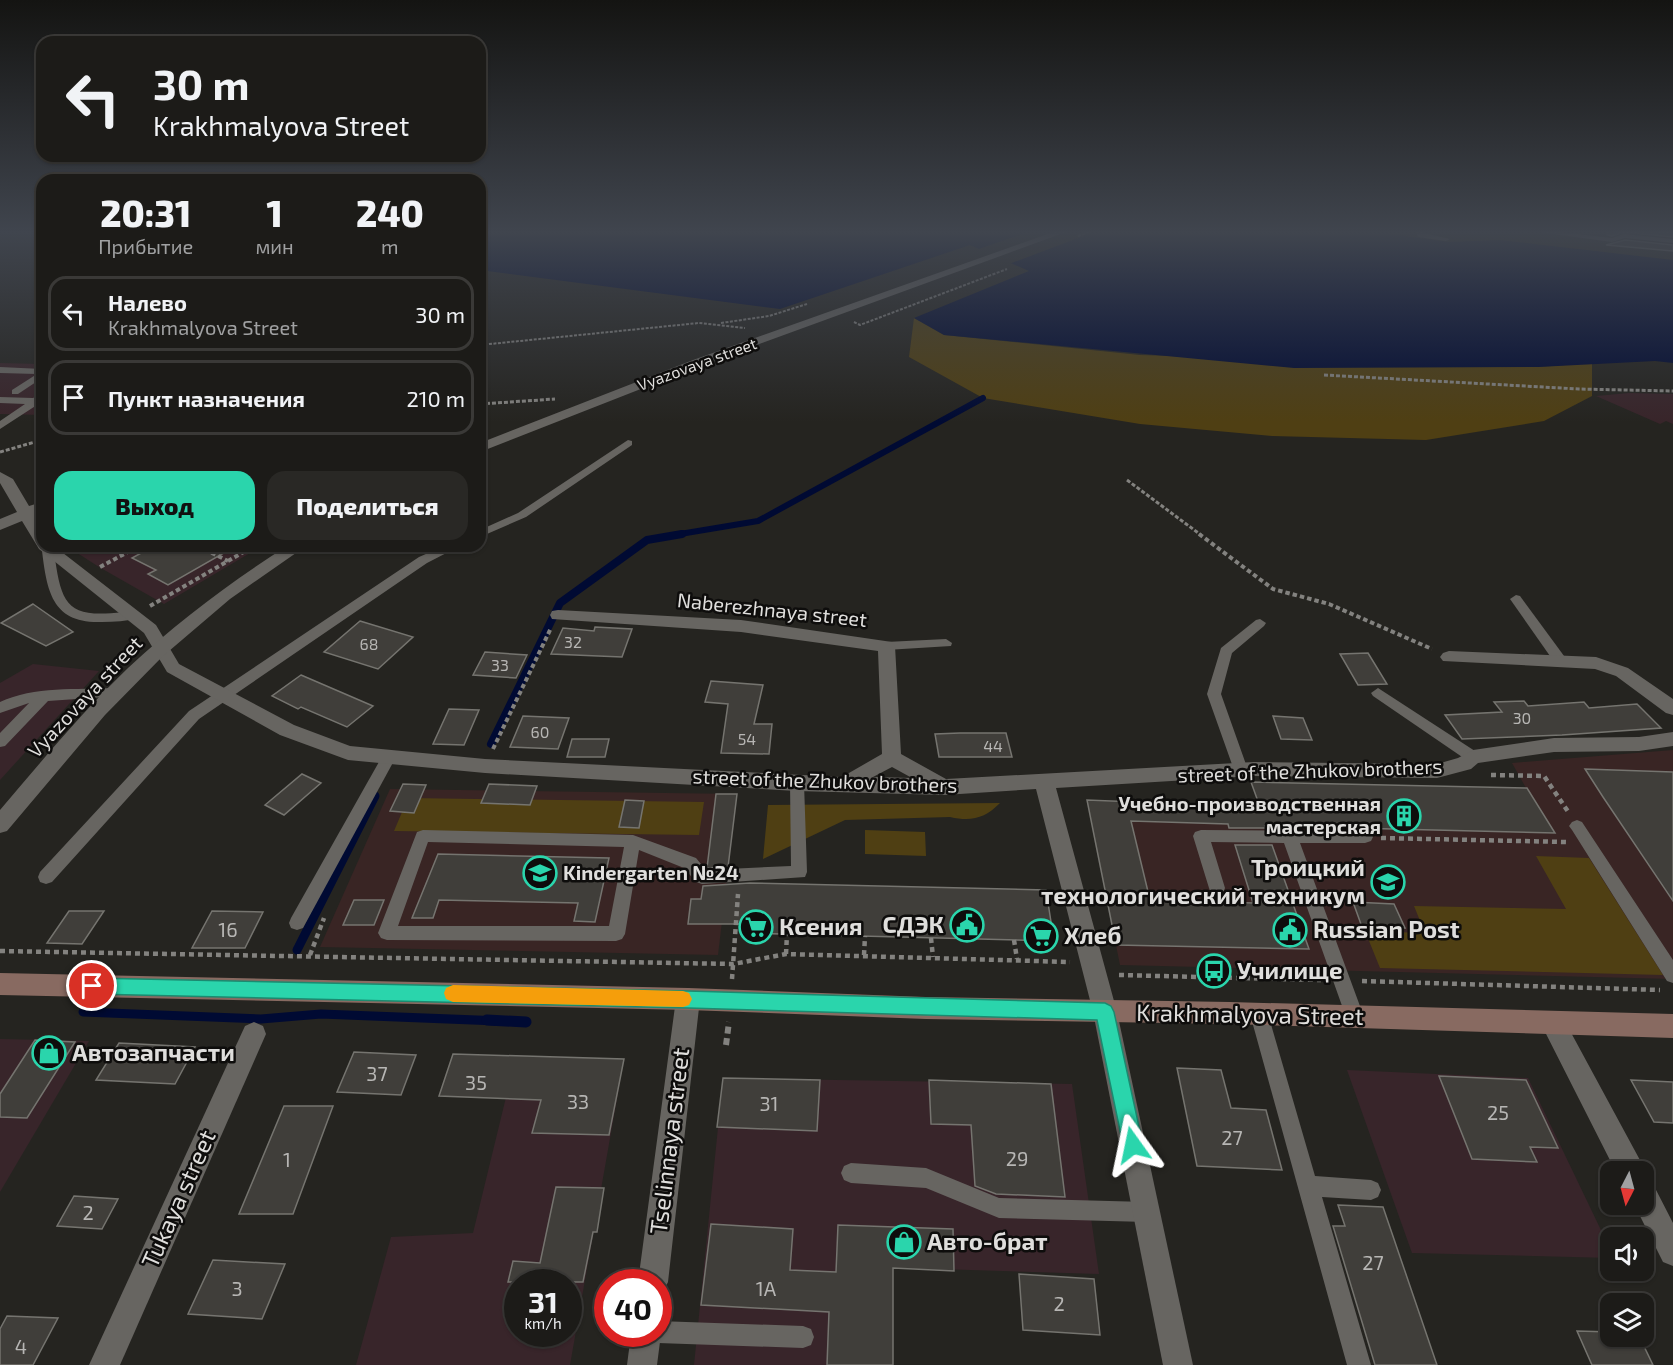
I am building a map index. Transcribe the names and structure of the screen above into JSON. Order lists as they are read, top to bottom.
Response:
{
  "streets": {
    "main road": ["Krakhmalyova Street"],
    "street": [
      "Vyazovaya street",
      "Naberezhnaya street",
      "street of the Zhukov brothers",
      "Tselinnaya street",
      "Tukaya street"
    ]
  },
  "crossings": [
    ["Vyazovaya street", "street of the Zhukov brothers"],
    ["Krakhmalyova Street", "Tselinnaya street"]
  ],
  "places": {
    "building": ["Учебно-производственная мастерская"],
    "school or university": ["Kindergarten №24", "Троицкий технологический техникум"],
    "public building": ["СДЭК", "Russian Post"],
    "supermarket": ["Ксения", "Хлеб"],
    "bus stop": ["Училище"],
    "shop": ["Автозапчасти", "Авто-брат"]
  },
  "house_numbers": [
    "32",
    "68",
    "33",
    "30",
    "60",
    "54",
    "44",
    "16",
    "37",
    "35",
    "33",
    "31",
    "25",
    "27",
    "29",
    "1",
    "2",
    "27",
    "3",
    "1А",
    "2",
    "4"
  ],
  "north": "bottom",
  "page": {
    "turn": ["30 m", "Krakhmalyova Street"],
    "eta": [
      "20:31",
      "Прибытие",
      "1",
      "мин",
      "240",
      "m"
    ],
    "list": [
      {
        "name": "Налево",
        "note": "Krakhmalyova Street",
        "value": "30 m"
      },
      {
        "name": "Пункт назначения",
        "value": "210 m"
      }
    ],
    "buttons": ["Выход", "Поделиться"],
    "speed": "31 km/h",
    "limit": "40"
  }
}
